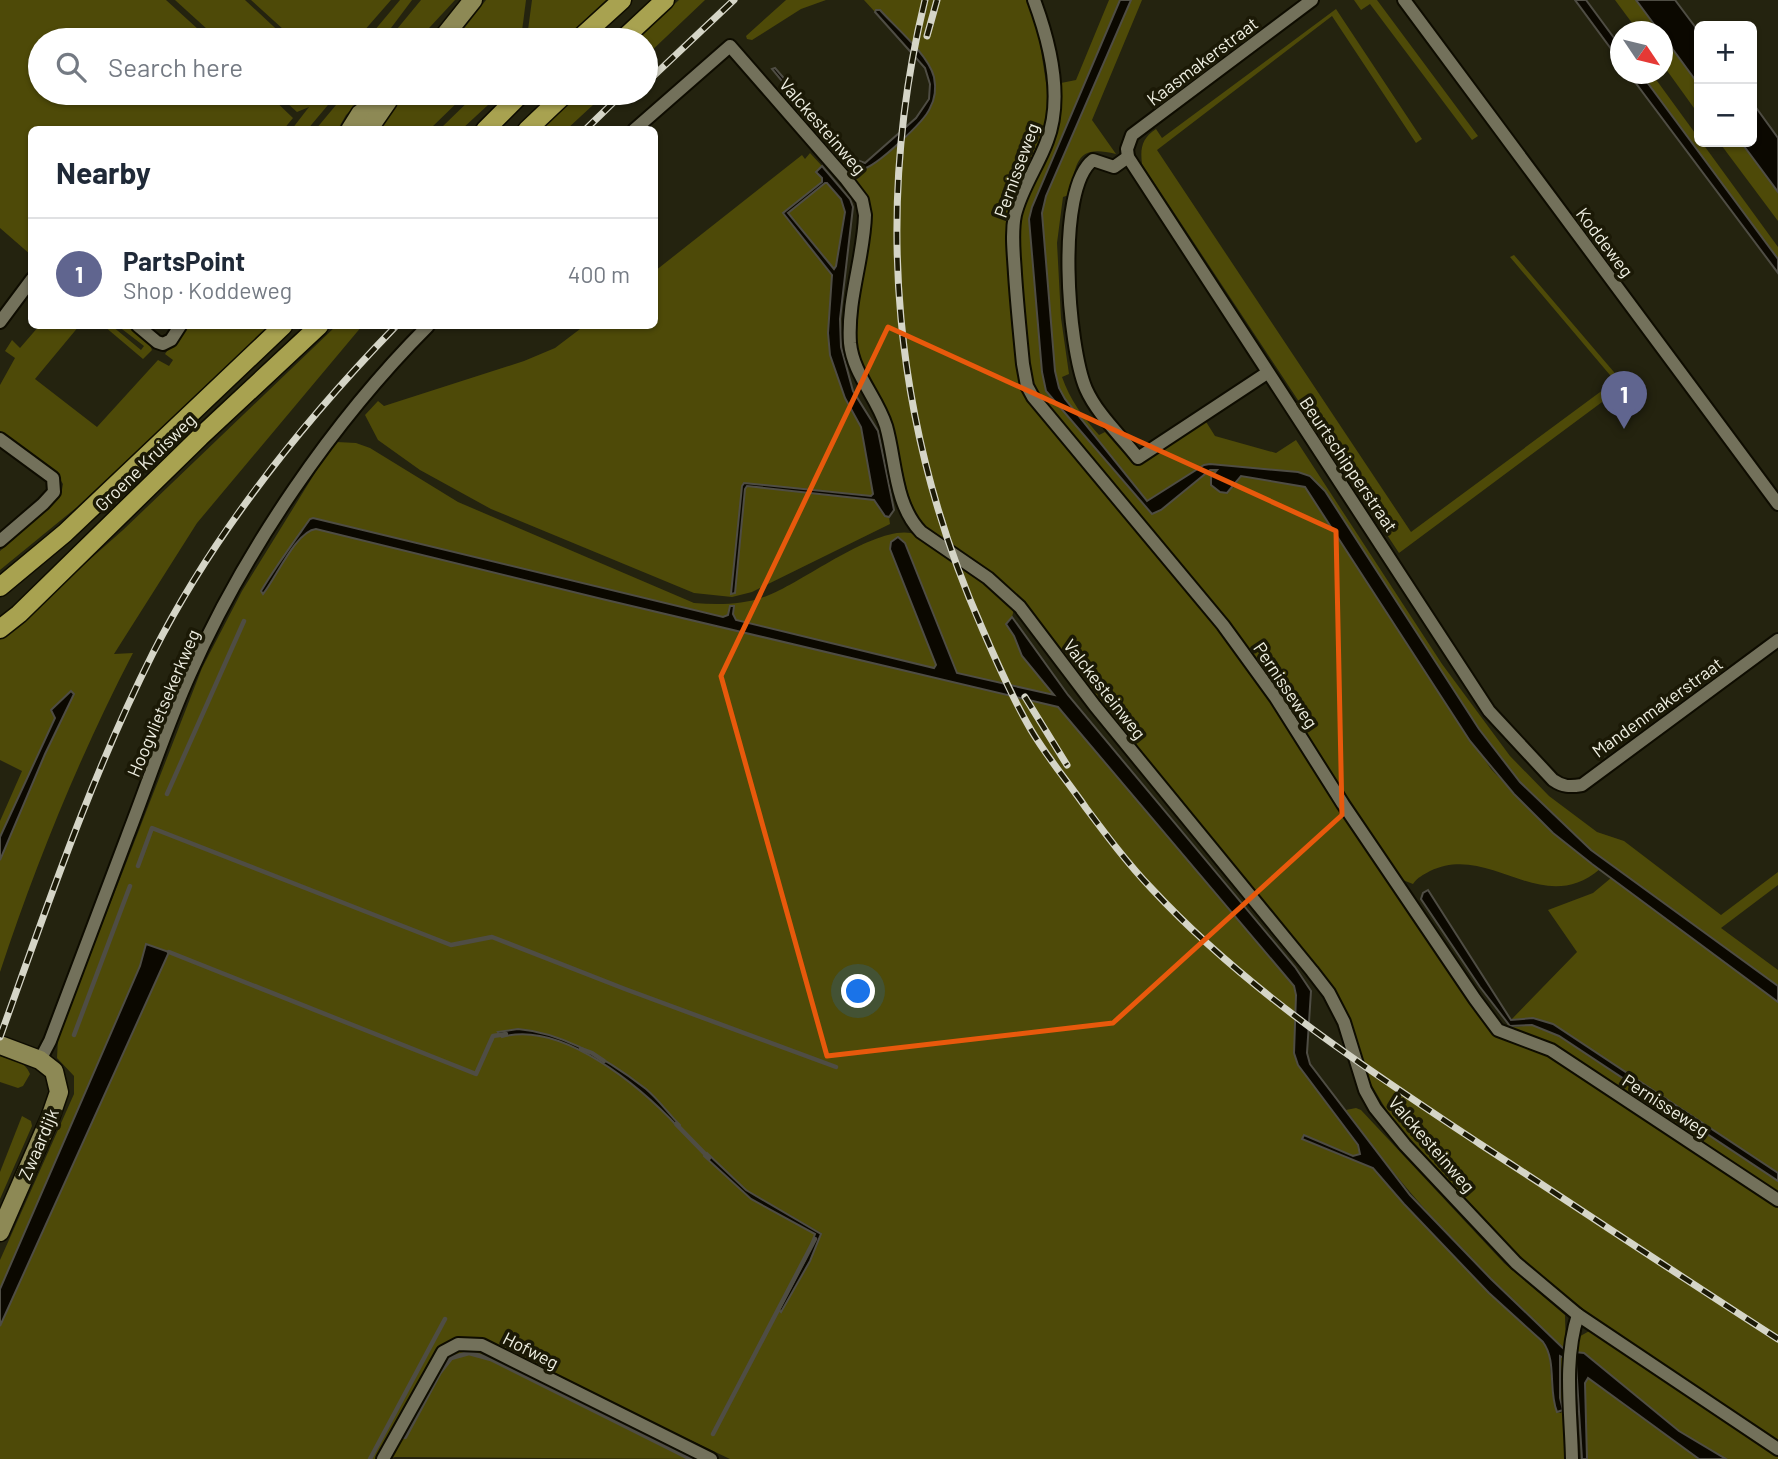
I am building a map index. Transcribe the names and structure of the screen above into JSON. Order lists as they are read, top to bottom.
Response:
{
  "streets": {
    "main road": ["Groene Kruisweg"],
    "street": [
      "Kaasmakerstraat",
      "Valckesteinweg",
      "Pernisseweg",
      "Koddeweg",
      "Beurtschipperstraat",
      "Hoogvlietsekerkweg",
      "Mandenmakerstraat",
      "Zwaardijk",
      "Hofweg"
    ]
  },
  "crossings": [
    ["Kaasmakerstraat", "Beurtschipperstraat"],
    ["Beurtschipperstraat", "Mandenmakerstraat"],
    ["Hoogvlietsekerkweg", "Zwaardijk"]
  ],
  "north": "bottom right",
  "page": {
    "map_buttons": ["+", "−"],
    "search": "Search here",
    "heading": "Nearby",
    "list": [
      {
        "mark": "1",
        "name": "PartsPoint",
        "note": "Shop · Koddeweg",
        "value": "400 m"
      }
    ],
    "pins": "1"
  }
}
